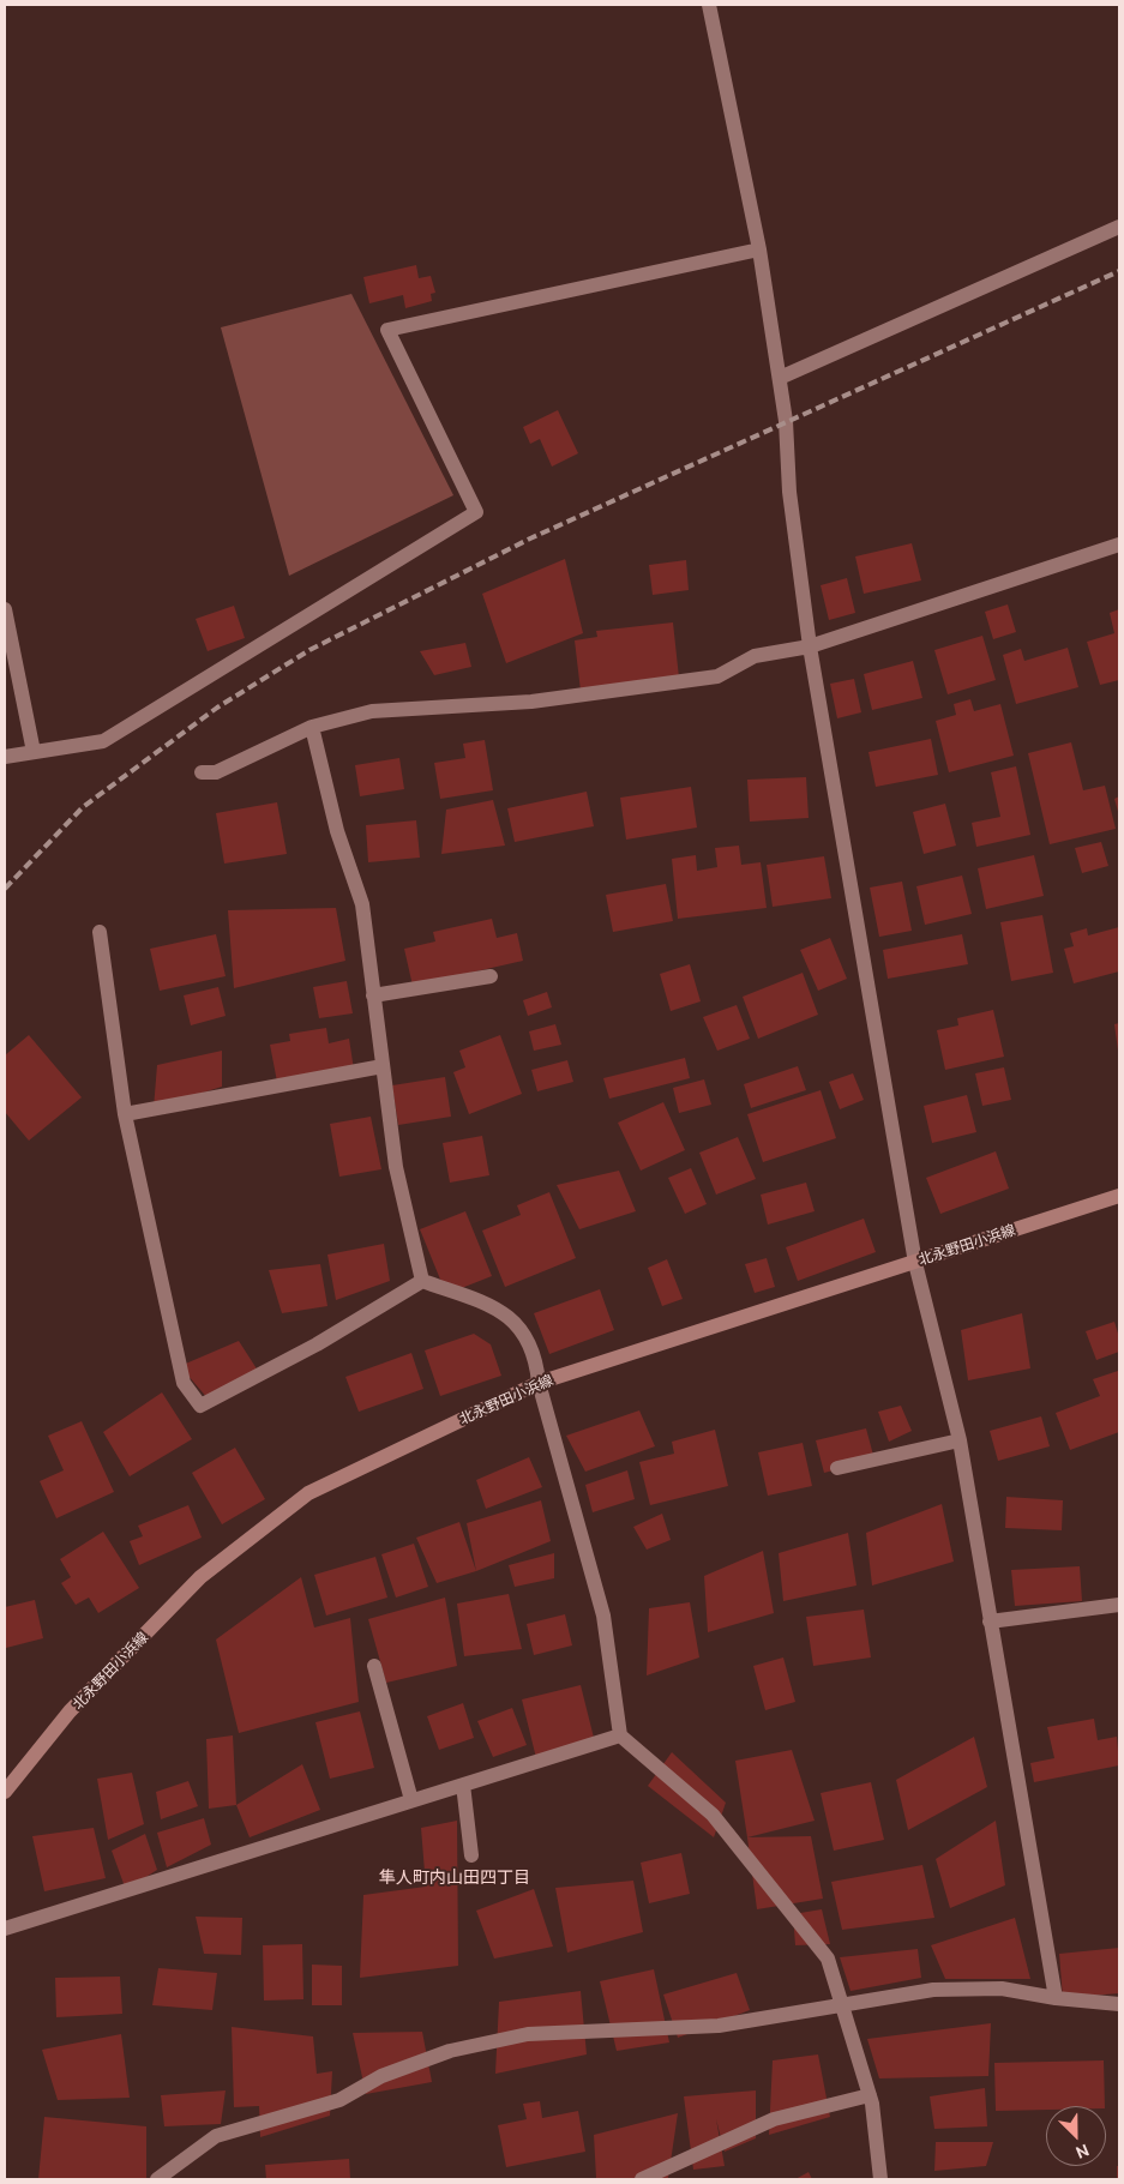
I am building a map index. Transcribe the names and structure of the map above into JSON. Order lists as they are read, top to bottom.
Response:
{
  "streets": {
    "main road": ["北永野田小浜線"]
  },
  "districts": ["隼人町内山田四丁目"],
  "north": "bottom right"
}
